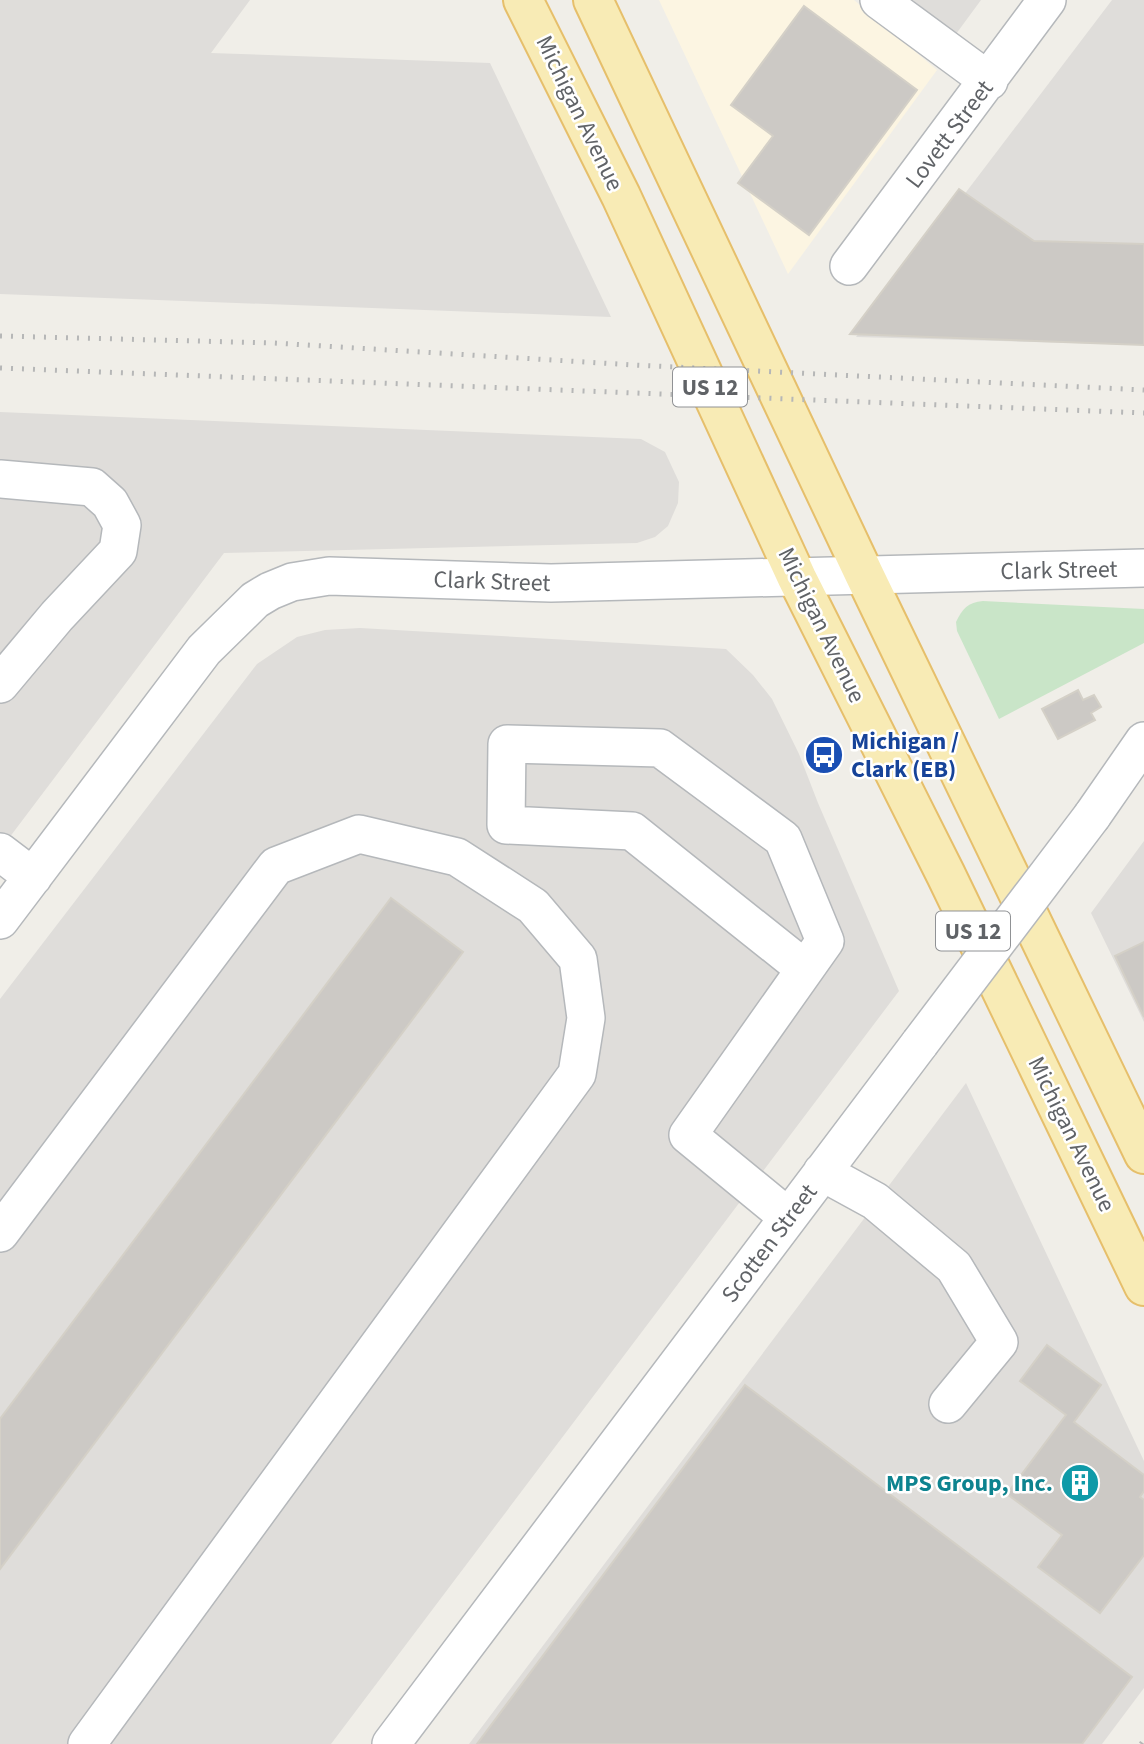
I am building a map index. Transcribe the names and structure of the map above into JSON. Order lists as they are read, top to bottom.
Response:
{
  "streets": {
    "main road": ["Michigan Avenue", "US 12"],
    "street": ["Lovett Street", "Clark Street", "Scotten Street"]
  },
  "crossings": [
    ["Michigan Avenue", "Clark Street"],
    ["US 12", "Clark Street"]
  ],
  "places": {
    "bus stop": ["Michigan / Clark (EB)"],
    "building": ["MPS Group, Inc."]
  }
}
